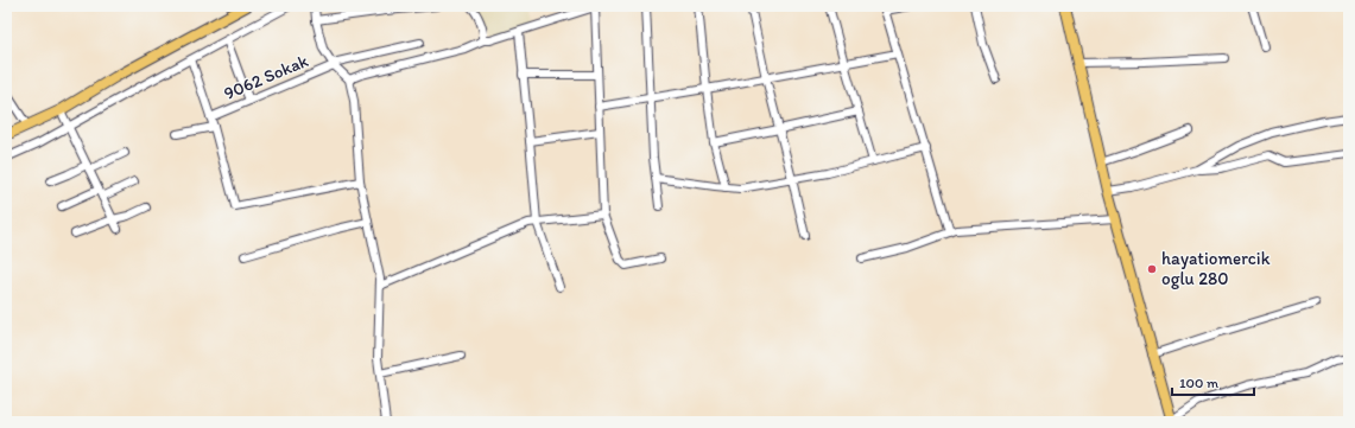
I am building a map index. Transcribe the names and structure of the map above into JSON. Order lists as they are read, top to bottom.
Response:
{
  "streets": {
    "street": ["9062 Sokak"]
  },
  "places": ["hayatiomercik oglu 280"],
  "scale_bar": "100 m"
}
